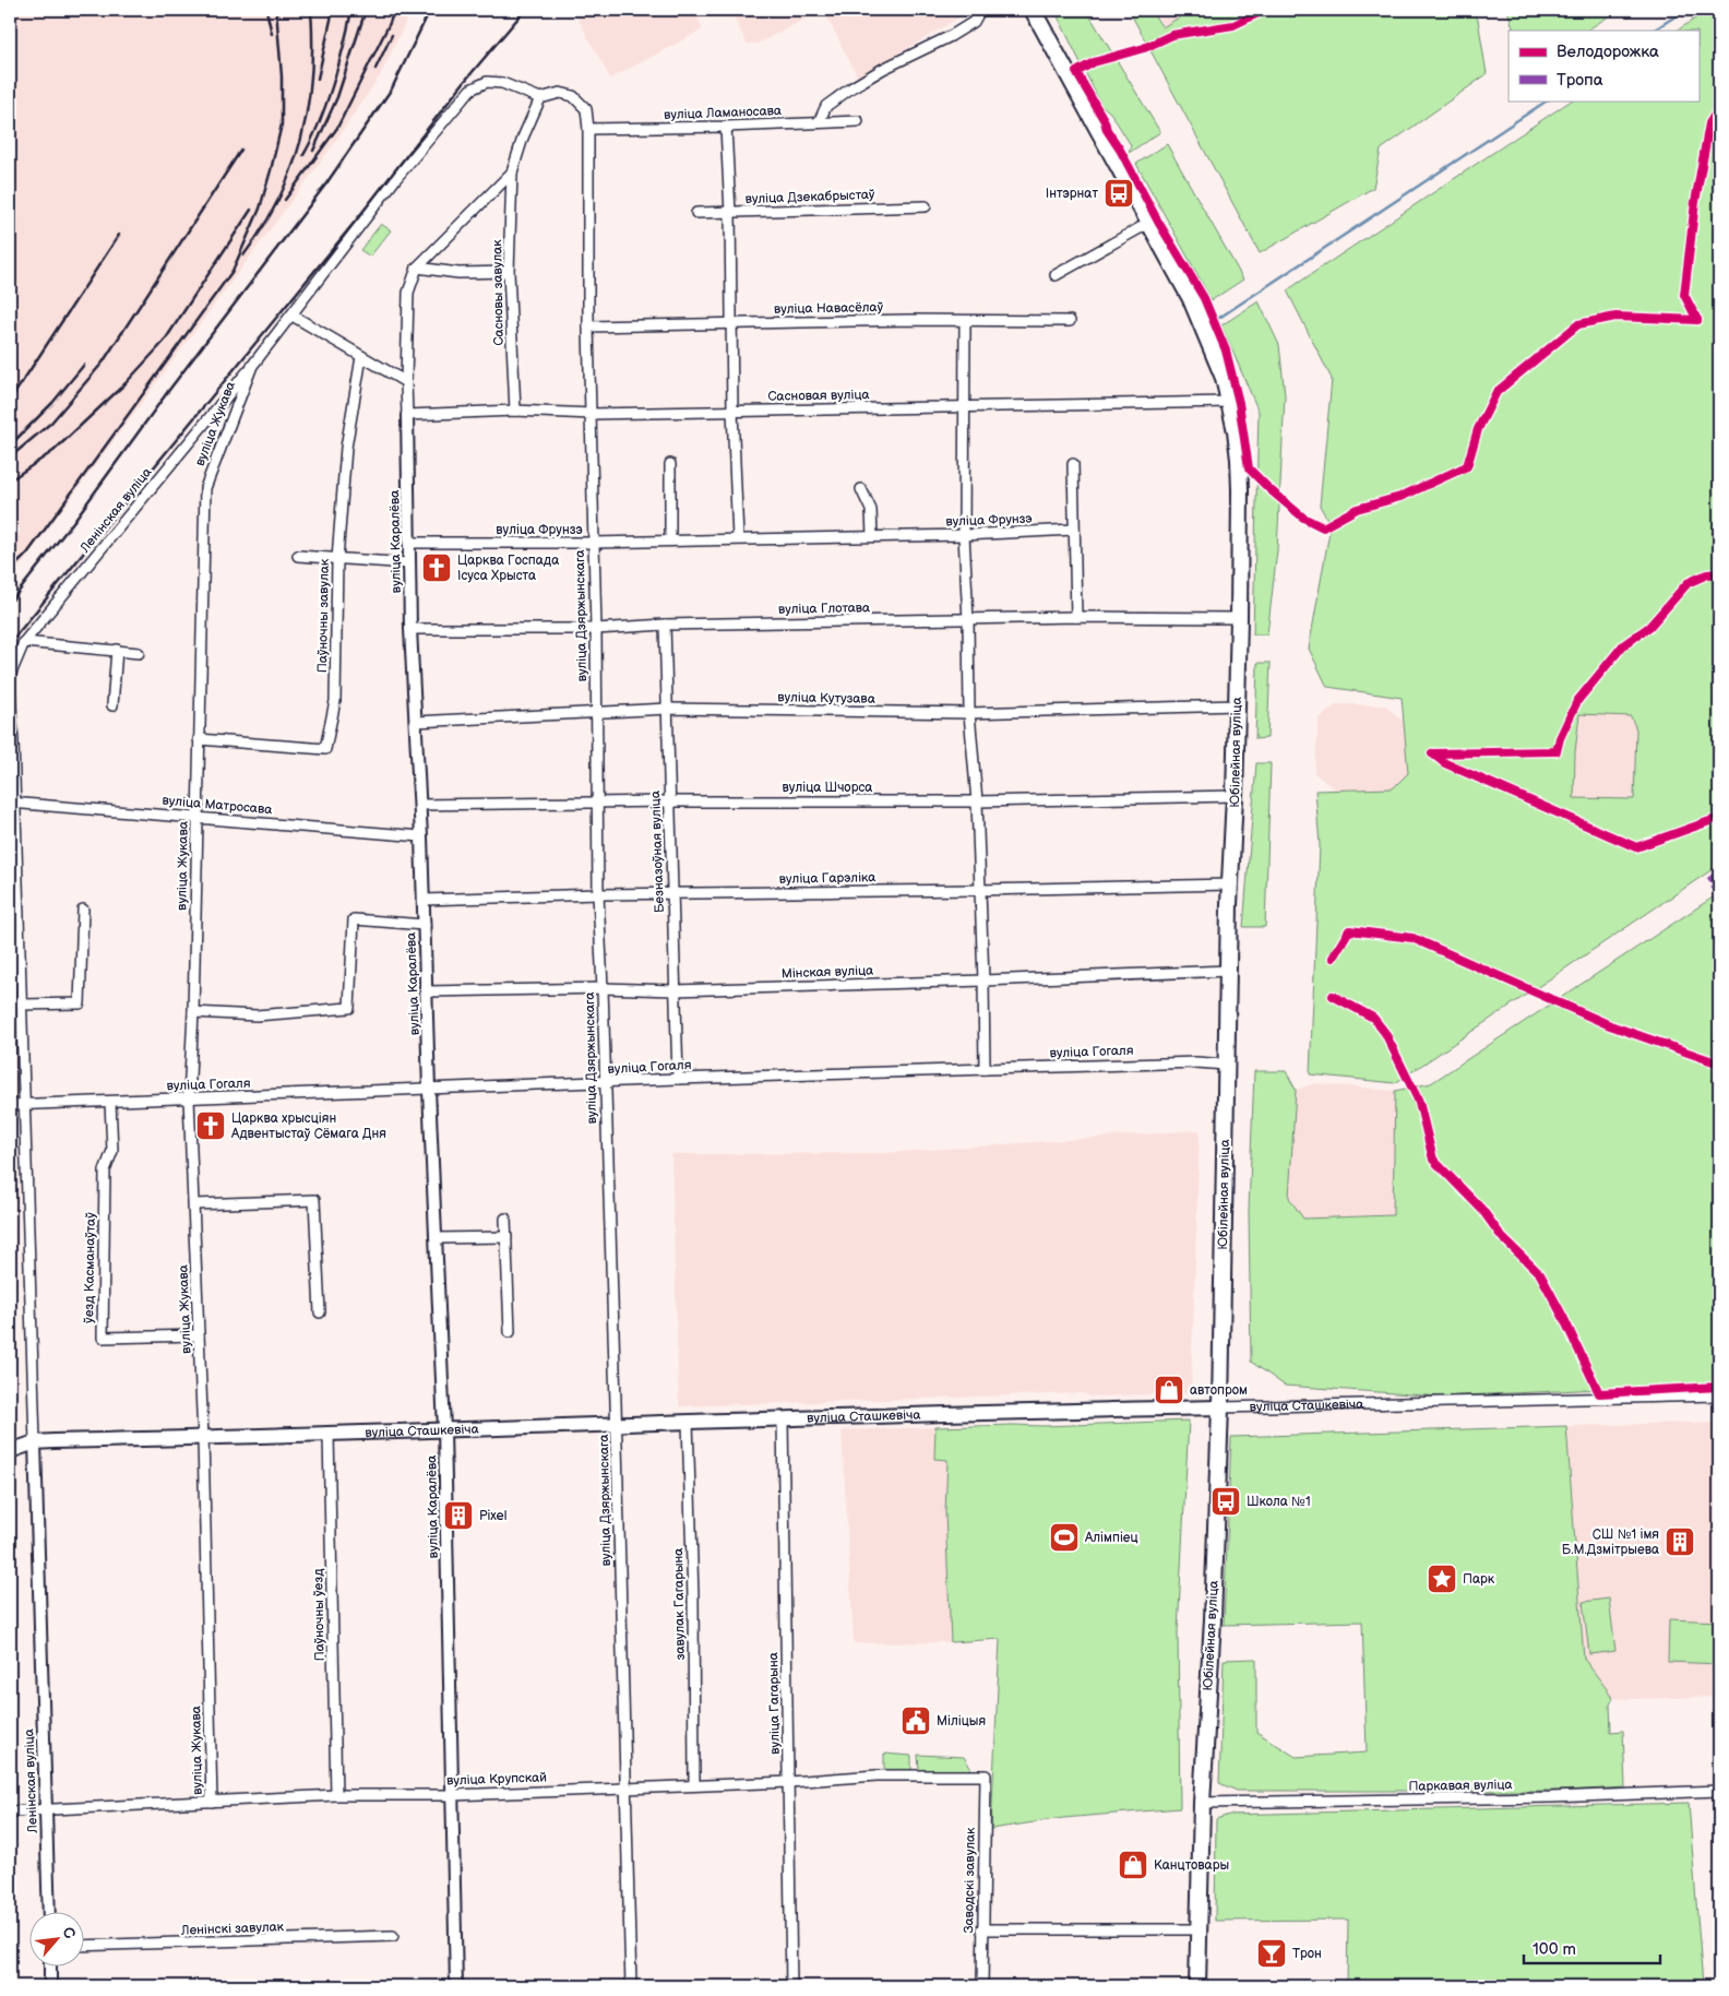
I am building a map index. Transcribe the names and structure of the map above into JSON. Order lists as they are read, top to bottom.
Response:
{
  "streets": {
    "main road": ["Юбілейная вуліца", "вуліца Сташкевіча"],
    "street": [
      "вуліца Ламаносава",
      "вуліца Дзекабрыстаў",
      "Сасновы завулак",
      "вуліца Навасёлаў",
      "Сасновая вуліца",
      "вуліца Жукава",
      "Ленінская вуліца",
      "вуліца Фрунзэ",
      "вуліца Каралёва",
      "вуліца Глотава",
      "Паўночны завулак",
      "вуліца Дзяржынскага",
      "вуліца Кутузава",
      "вуліца Шчорса",
      "вуліца Матросава",
      "Безназоўная вуліца",
      "вуліца Гарэліка",
      "Мінская вуліца",
      "вуліца Гогаля",
      "ўезд Касманаўтаў",
      "завулак Гагарына",
      "Паўночны ўезд",
      "вуліца Гагарына",
      "вуліца Крупскай",
      "Паркавая вуліца",
      "Заводскі завулак",
      "Ленінскі завулак"
    ]
  },
  "crossings": [
    ["вуліца Ламаносава", "вуліца Дзяржынскага"],
    ["Сасновы завулак", "Сасновая вуліца"],
    ["Сасновы завулак", "вуліца Каралёва"],
    ["вуліца Навасёлаў", "вуліца Дзяржынскага"],
    ["Сасновая вуліца", "вуліца Каралёва"],
    ["Сасновая вуліца", "вуліца Дзяржынскага"],
    ["Сасновая вуліца", "Юбілейная вуліца"],
    ["вуліца Жукава", "Ленінская вуліца"],
    ["вуліца Жукава", "вуліца Каралёва"],
    ["вуліца Жукава", "Паўночны завулак"],
    ["вуліца Жукава", "вуліца Матросава"],
    ["вуліца Жукава", "вуліца Гогаля"],
    ["вуліца Жукава", "ўезд Касманаўтаў"],
    ["вуліца Жукава", "вуліца Сташкевіча"],
    ["вуліца Жукава", "вуліца Крупскай"],
    ["Ленінская вуліца", "вуліца Матросава"],
    ["Ленінская вуліца", "вуліца Гогаля"],
    ["Ленінская вуліца", "вуліца Сташкевіча"],
    ["Ленінская вуліца", "вуліца Крупскай"],
    ["вуліца Фрунзэ", "вуліца Каралёва"],
    ["вуліца Фрунзэ", "вуліца Дзяржынскага"],
    ["вуліца Каралёва", "вуліца Глотава"],
    ["вуліца Каралёва", "вуліца Кутузава"],
    ["вуліца Каралёва", "вуліца Шчорса"],
    ["вуліца Каралёва", "вуліца Матросава"],
    ["вуліца Каралёва", "вуліца Гарэліка"],
    ["вуліца Каралёва", "Мінская вуліца"],
    ["вуліца Каралёва", "вуліца Гогаля"],
    ["вуліца Каралёва", "вуліца Сташкевіча"],
    ["вуліца Каралёва", "вуліца Крупскай"],
    ["вуліца Глотава", "вуліца Дзяржынскага"],
    ["вуліца Глотава", "Юбілейная вуліца"],
    ["вуліца Глотава", "Безназоўная вуліца"],
    ["вуліца Дзяржынскага", "вуліца Кутузава"],
    ["вуліца Дзяржынскага", "вуліца Шчорса"],
    ["вуліца Дзяржынскага", "вуліца Гарэліка"],
    ["вуліца Дзяржынскага", "Мінская вуліца"],
    ["вуліца Дзяржынскага", "вуліца Гогаля"],
    ["вуліца Дзяржынскага", "вуліца Сташкевіча"],
    ["вуліца Дзяржынскага", "вуліца Крупскай"],
    ["вуліца Кутузава", "Юбілейная вуліца"],
    ["вуліца Кутузава", "Безназоўная вуліца"],
    ["Юбілейная вуліца", "вуліца Шчорса"],
    ["Юбілейная вуліца", "вуліца Гарэліка"],
    ["Юбілейная вуліца", "Мінская вуліца"],
    ["Юбілейная вуліца", "вуліца Гогаля"],
    ["Юбілейная вуліца", "вуліца Сташкевіча"],
    ["Юбілейная вуліца", "Паркавая вуліца"],
    ["вуліца Шчорса", "Безназоўная вуліца"],
    ["Безназоўная вуліца", "вуліца Гарэліка"],
    ["Безназоўная вуліца", "Мінская вуліца"],
    ["Безназоўная вуліца", "вуліца Гогаля"],
    ["вуліца Гогаля", "ўезд Касманаўтаў"],
    ["вуліца Сташкевіча", "завулак Гагарына"],
    ["вуліца Сташкевіча", "Паўночны ўезд"],
    ["вуліца Сташкевіча", "вуліца Гагарына"],
    ["завулак Гагарына", "вуліца Крупскай"],
    ["Паўночны ўезд", "вуліца Крупскай"],
    ["вуліца Гагарына", "вуліца Крупскай"],
    ["вуліца Крупскай", "Заводскі завулак"]
  ],
  "places": {
    "bus stop": ["Інтэрнат", "Школа №1"],
    "church": ["Царква Госпада Ісуса Хрыста", "Царква хрысціян Адвентыстаў Сёмага Дня"],
    "shop": ["автопром", "Канцтовары"],
    "building": ["Pixel", "СШ №1 імя Б.М.Дзмітрыева"],
    "sports": ["Алімпіец"],
    "place": ["Парк"],
    "public building": ["Міліцыя"],
    "bar": ["Трон"]
  },
  "legend": ["Велодорожка", "Тропа"],
  "scale_bar": "100 m",
  "north": "top right"
}
